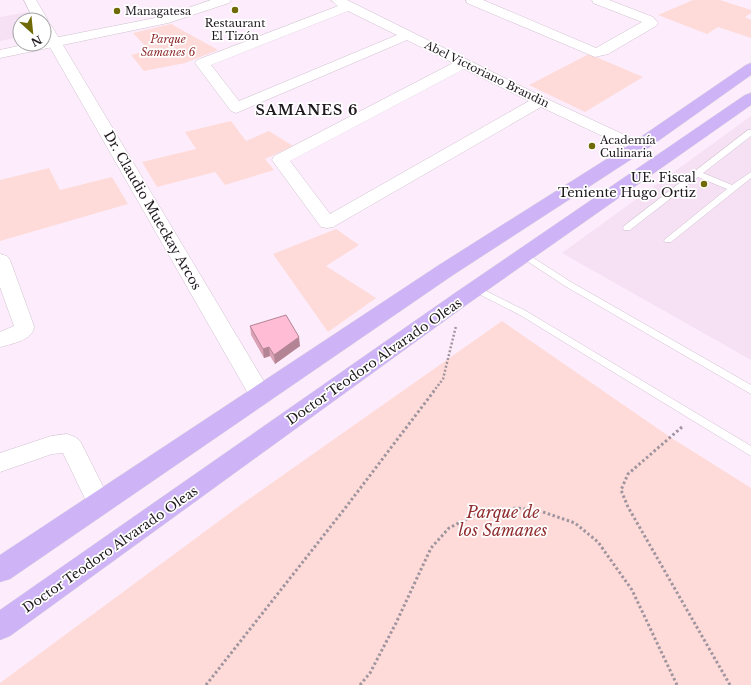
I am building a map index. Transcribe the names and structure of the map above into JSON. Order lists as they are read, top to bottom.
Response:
{
  "streets": {
    "main road": ["Doctor Teodoro Alvarado Oleas"],
    "street": ["Abel Victoriano Brandin", "Dr. Claudio Mueckay Arcos"]
  },
  "districts": ["SAMANES 6"],
  "parks": ["Parque Samanes 6", "Parque de los Samanes"],
  "places": [
    "Restaurant El Tizón",
    "Managatesa",
    "Academía Culinaria",
    "UE. Fiscal Teniente Hugo Ortiz"
  ],
  "north": "bottom right"
}
